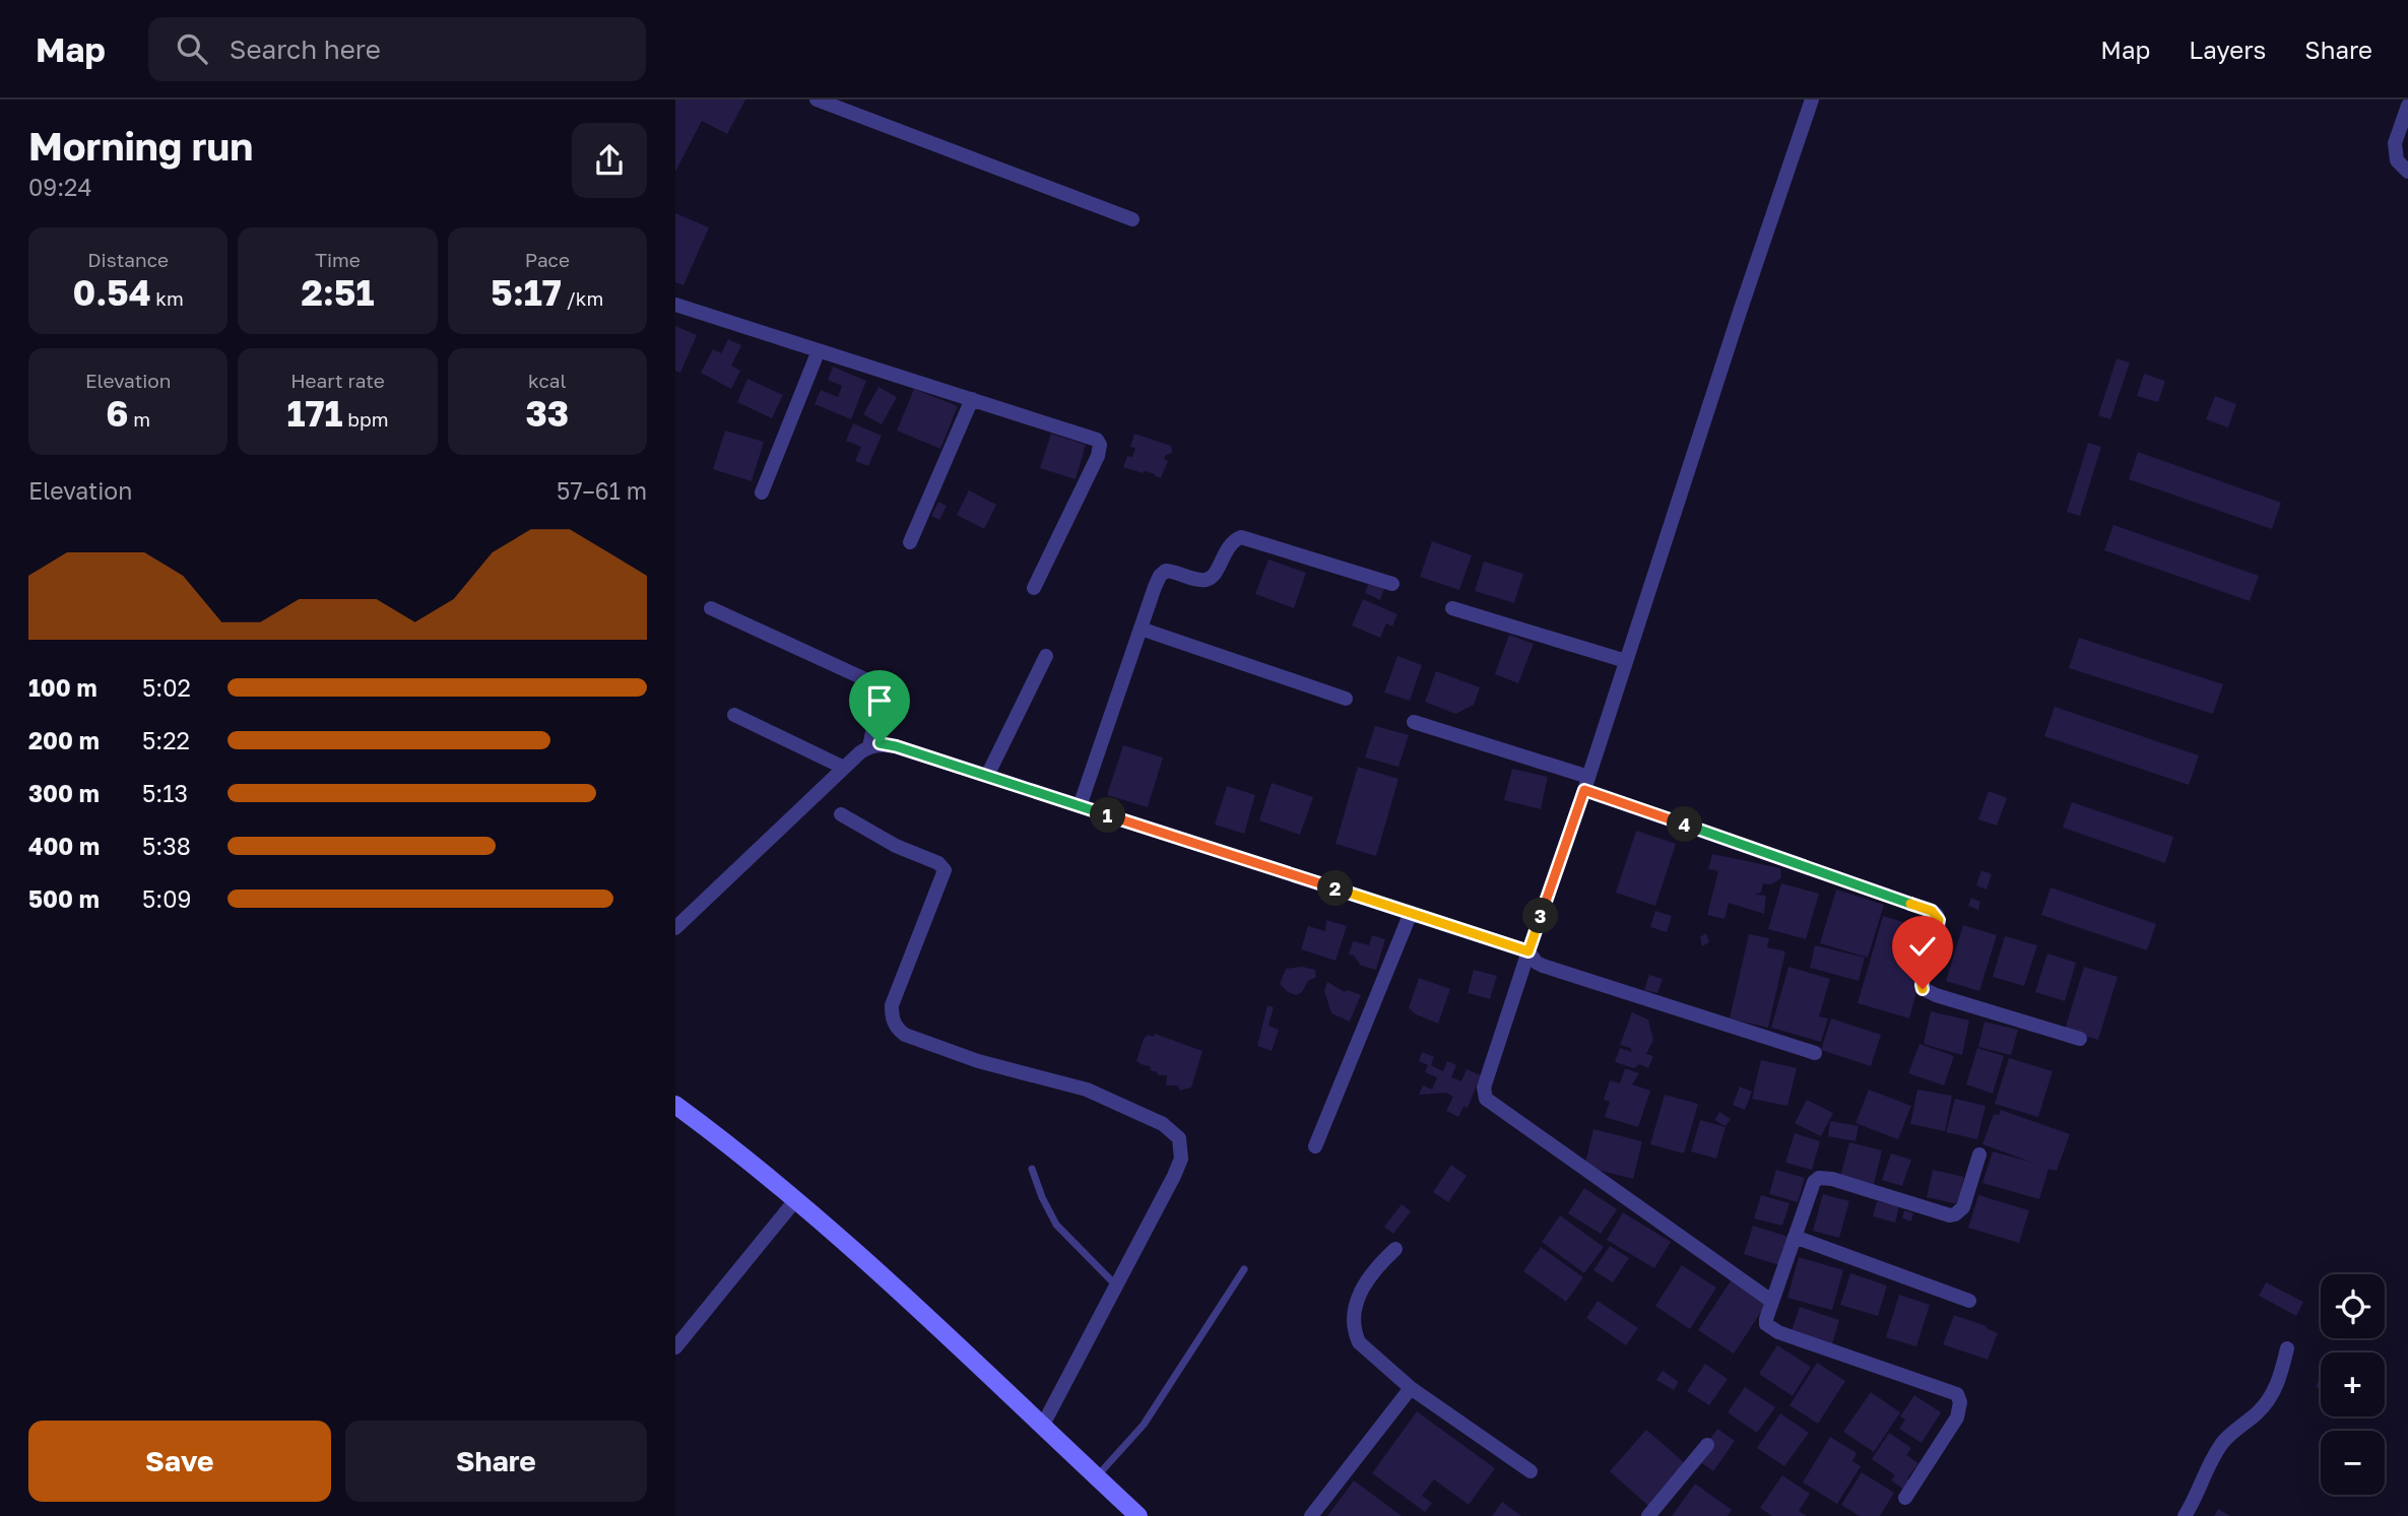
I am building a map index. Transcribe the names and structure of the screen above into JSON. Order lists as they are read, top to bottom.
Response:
{
  "page": {
    "header": "Map",
    "search": "Search here",
    "nav": ["Map", "Layers", "Share"],
    "heading": ["Morning run", "09:24"],
    "stats": [
      ["Distance", "0.54 km"],
      ["Time", "2:51"],
      ["Pace", "5:17 /km"],
      ["Elevation", "6 m"],
      ["Heart rate", "171 bpm"],
      ["kcal", "33"]
    ],
    "chart": ["Elevation", "57–61 m"],
    "list": [
      {
        "name": "100 m",
        "note": "5:02"
      },
      {
        "name": "200 m",
        "note": "5:22"
      },
      {
        "name": "300 m",
        "note": "5:13"
      },
      {
        "name": "400 m",
        "note": "5:38"
      },
      {
        "name": "500 m",
        "note": "5:09"
      }
    ],
    "pins": [
      "1",
      "4",
      "2",
      "3"
    ],
    "map_buttons": ["+", "−"],
    "buttons": ["Save", "Share"]
  }
}
